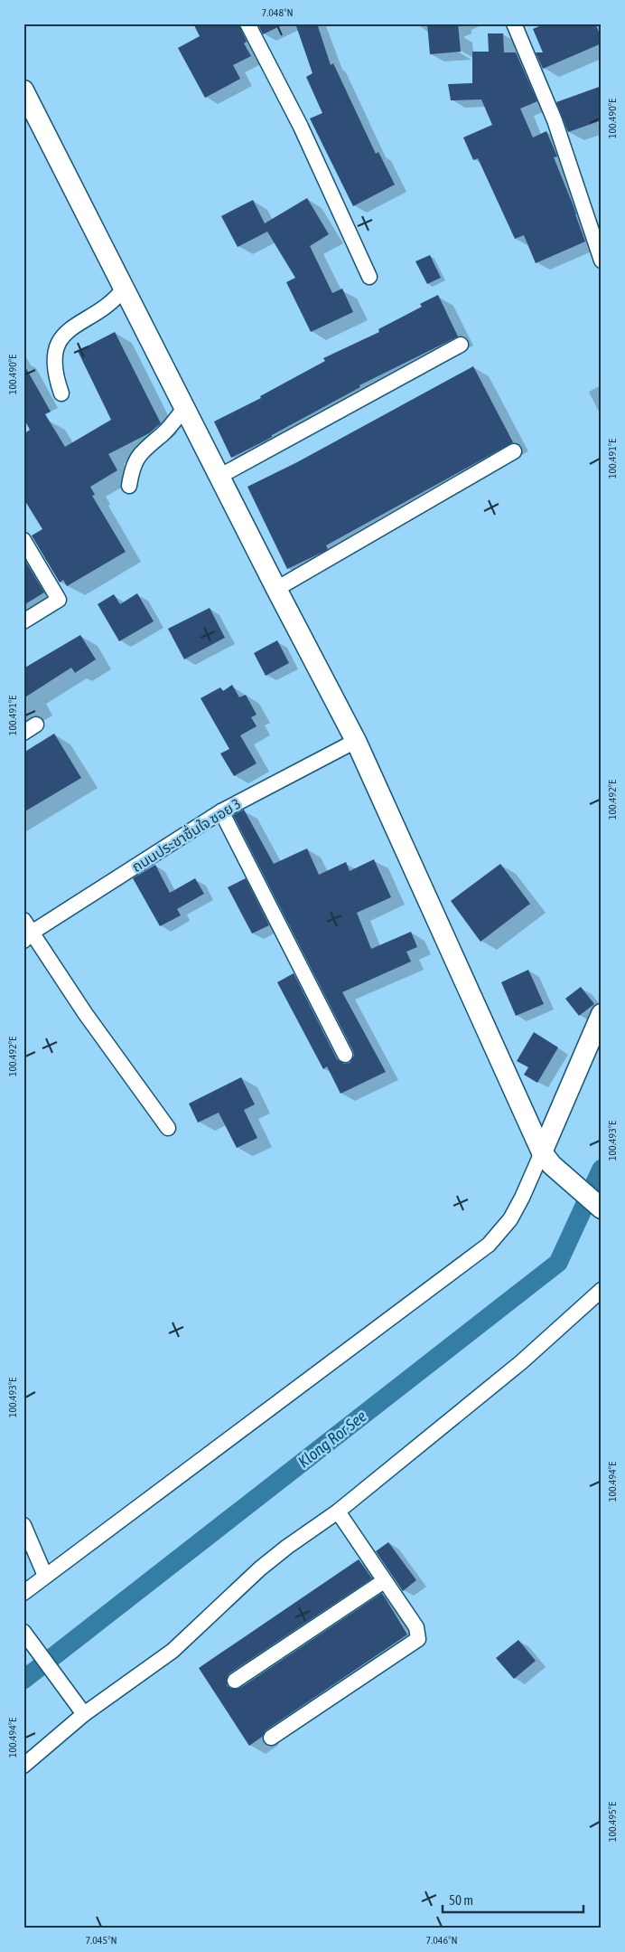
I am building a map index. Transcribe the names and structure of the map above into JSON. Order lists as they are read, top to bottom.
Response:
{
  "streets": {
    "street": ["ถนนประชาชื่นใจ ซอย 3"]
  },
  "water": ["Klong Ror See"],
  "scale_bar": "50 m",
  "coordinates": [
    "7.048°N",
    "100.490°E",
    "100.491°E",
    "100.492°E",
    "100.493°E",
    "100.494°E",
    "100.495°E",
    "7.045°N",
    "7.046°N"
  ]
}
